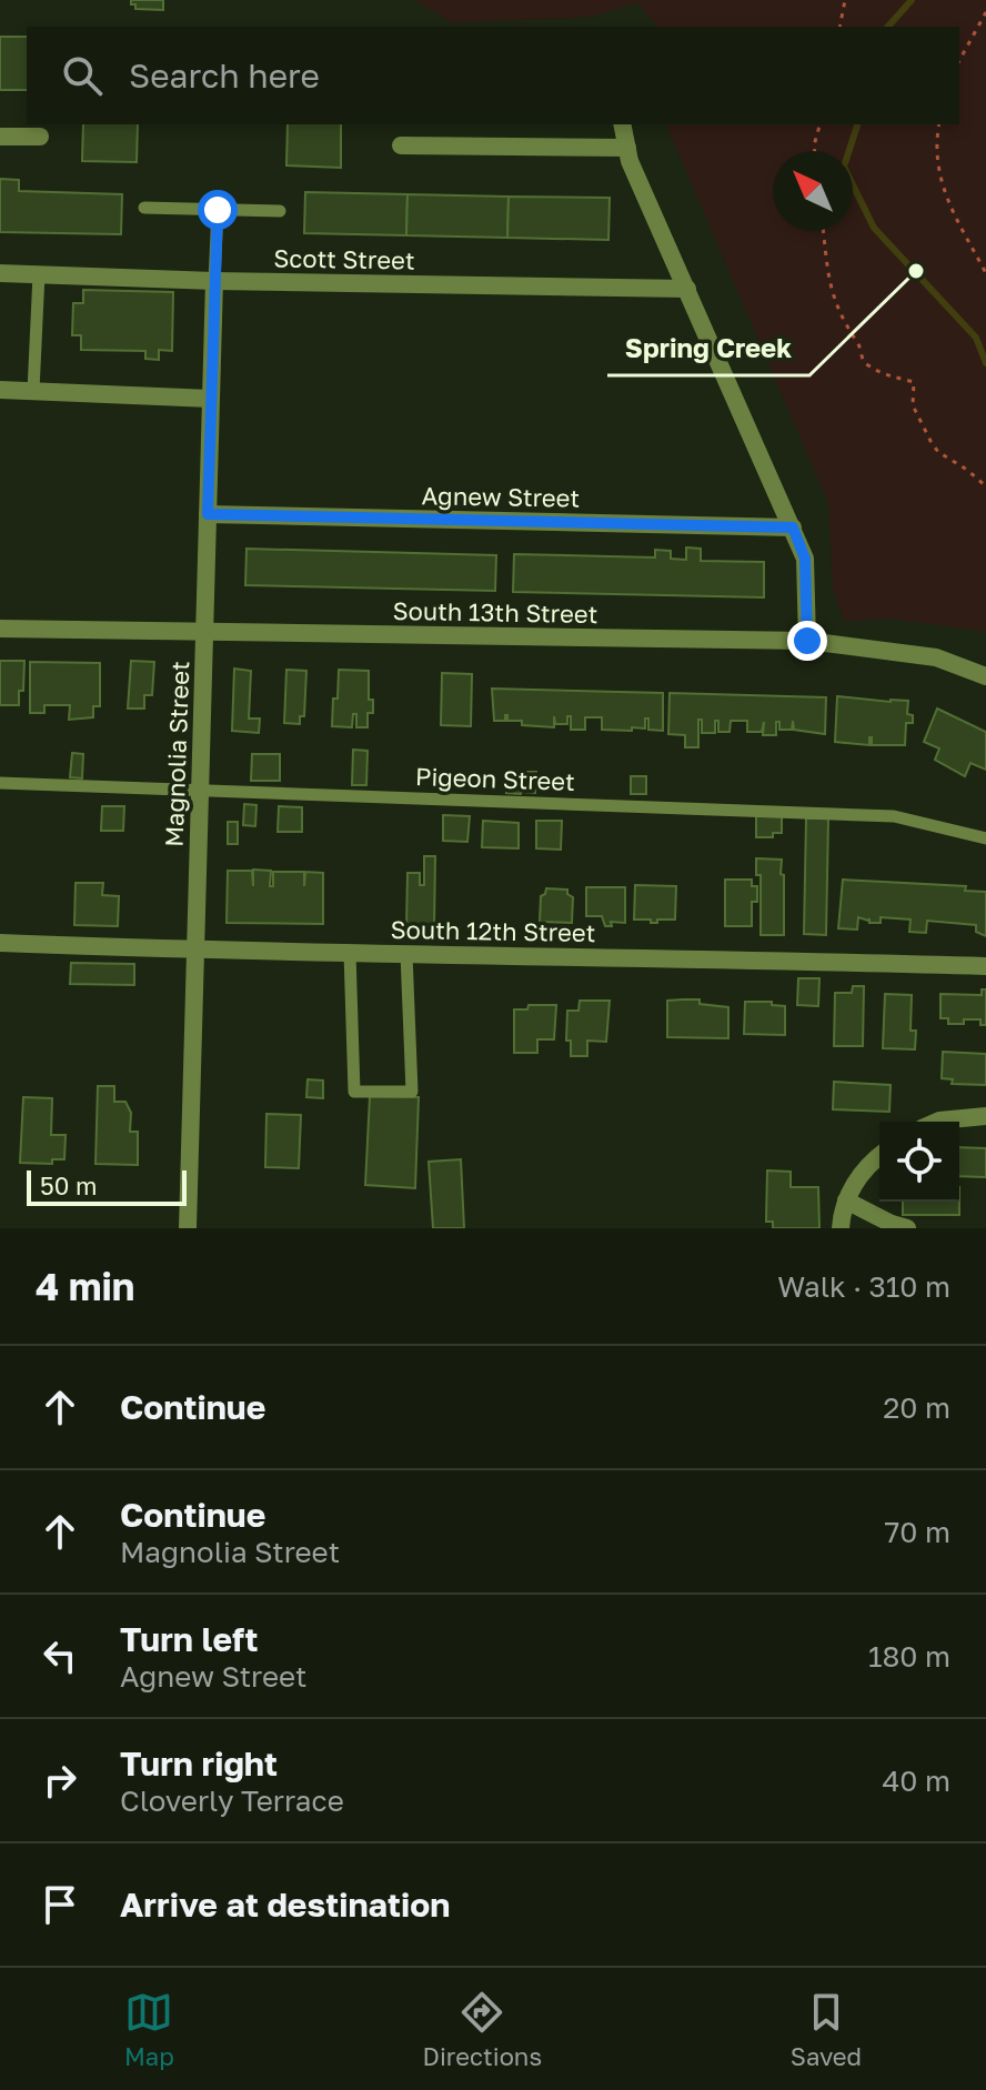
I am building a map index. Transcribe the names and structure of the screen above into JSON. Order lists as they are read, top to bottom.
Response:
{
  "streets": {
    "street": [
      "Scott Street",
      "Agnew Street",
      "South 13th Street",
      "Magnolia Street",
      "South 12th Street"
    ],
    "lane": ["Pigeon Street"]
  },
  "crossings": [
    ["Scott Street", "Magnolia Street"],
    ["Agnew Street", "Magnolia Street"],
    ["South 13th Street", "Magnolia Street"],
    ["Magnolia Street", "Pigeon Street"],
    ["Magnolia Street", "South 12th Street"]
  ],
  "places": ["Spring Creek"],
  "scale_bar": "50 m",
  "north": "top left",
  "page": {
    "search": "Search here",
    "scale": "50 m",
    "heading": ["4 min", "Walk · 310 m"],
    "list": [
      ["Continue", "20 m"],
      ["Continue", "Magnolia Street", "70 m"],
      ["Turn left", "Agnew Street", "180 m"],
      ["Turn right", "Cloverly Terrace", "40 m"],
      "Arrive at destination"
    ],
    "nav": ["Map", "Directions", "Saved"]
  }
}
